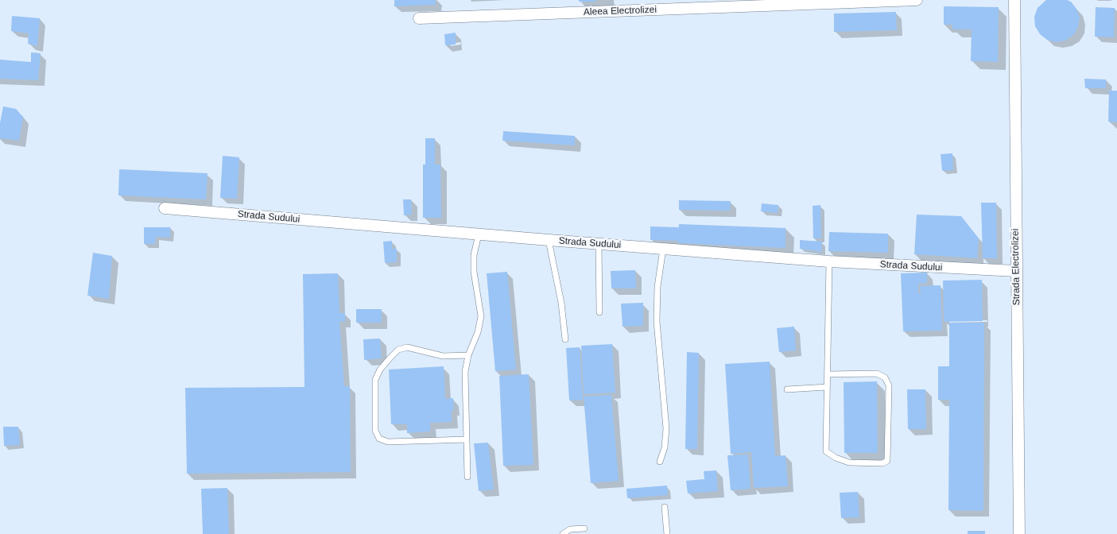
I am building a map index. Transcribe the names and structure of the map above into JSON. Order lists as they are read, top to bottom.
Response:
{
  "streets": {
    "street": ["Aleea Electrolizei", "Strada Sudului", "Strada Electrolizei"]
  },
  "crossings": [
    ["Strada Sudului", "Strada Electrolizei"]
  ]
}
